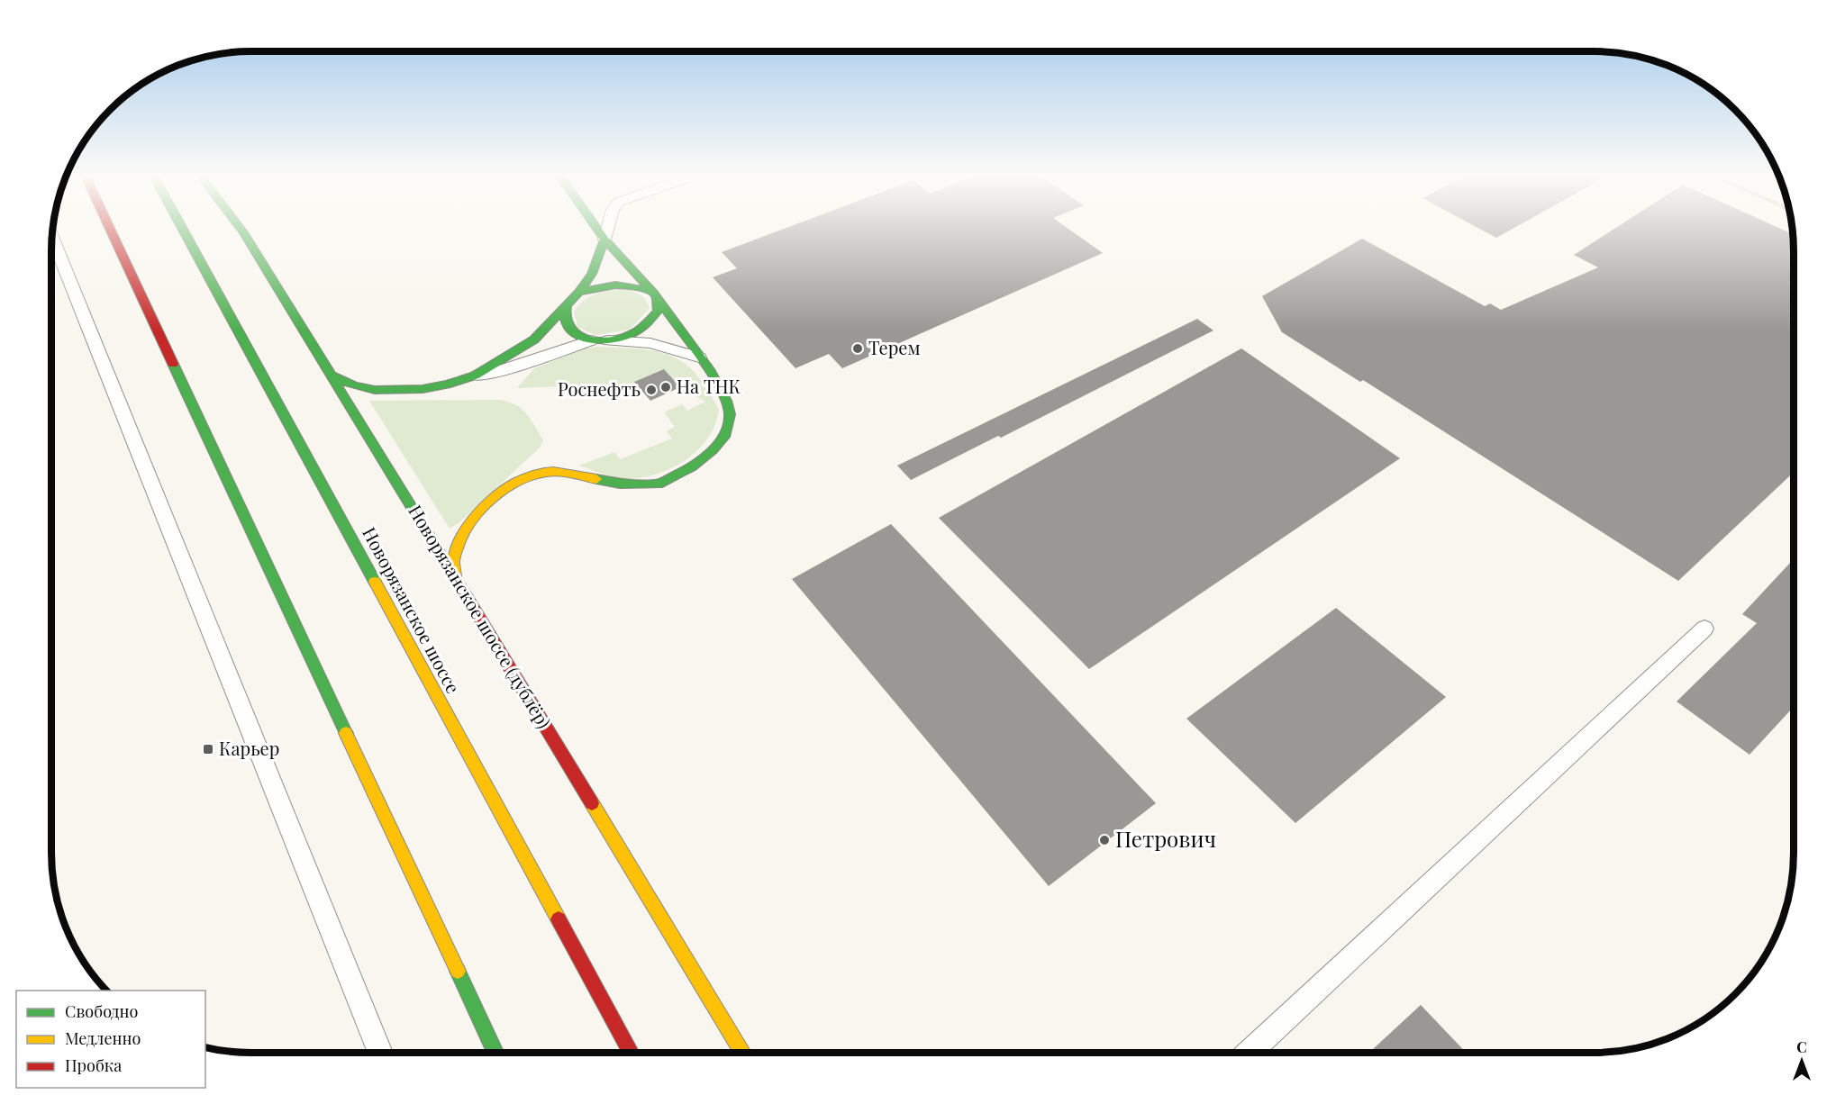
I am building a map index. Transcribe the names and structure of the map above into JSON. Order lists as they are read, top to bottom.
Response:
{
  "streets": {
    "main road": ["Новорязанское шоссе", "Новорязанское шоссе (дублёр)"]
  },
  "places": {
    "other": [
      "Терем",
      "На ТНК",
      "Роснефть",
      "Петрович"
    ],
    "transit": ["Карьер"]
  },
  "legend": ["Свободно", "Медленно", "Пробка"],
  "north": "top"
}
